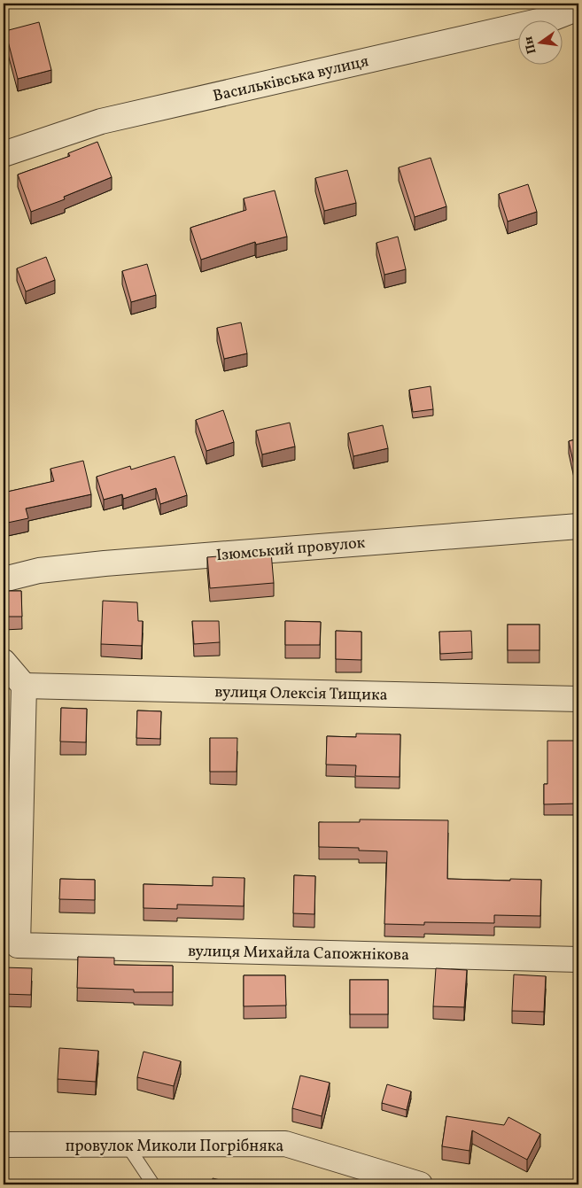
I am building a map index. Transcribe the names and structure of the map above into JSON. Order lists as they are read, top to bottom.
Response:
{
  "streets": {
    "street": [
      "Васильківська вулиця",
      "Ізюмський провулок",
      "вулиця Олексія Тищика",
      "вулиця Михайла Сапожнікова",
      "провулок Миколи Погрібняка"
    ]
  },
  "crossings": [
    ["вулиця Олексія Тищика", "вулиця Михайла Сапожнікова"]
  ],
  "north": "left"
}
